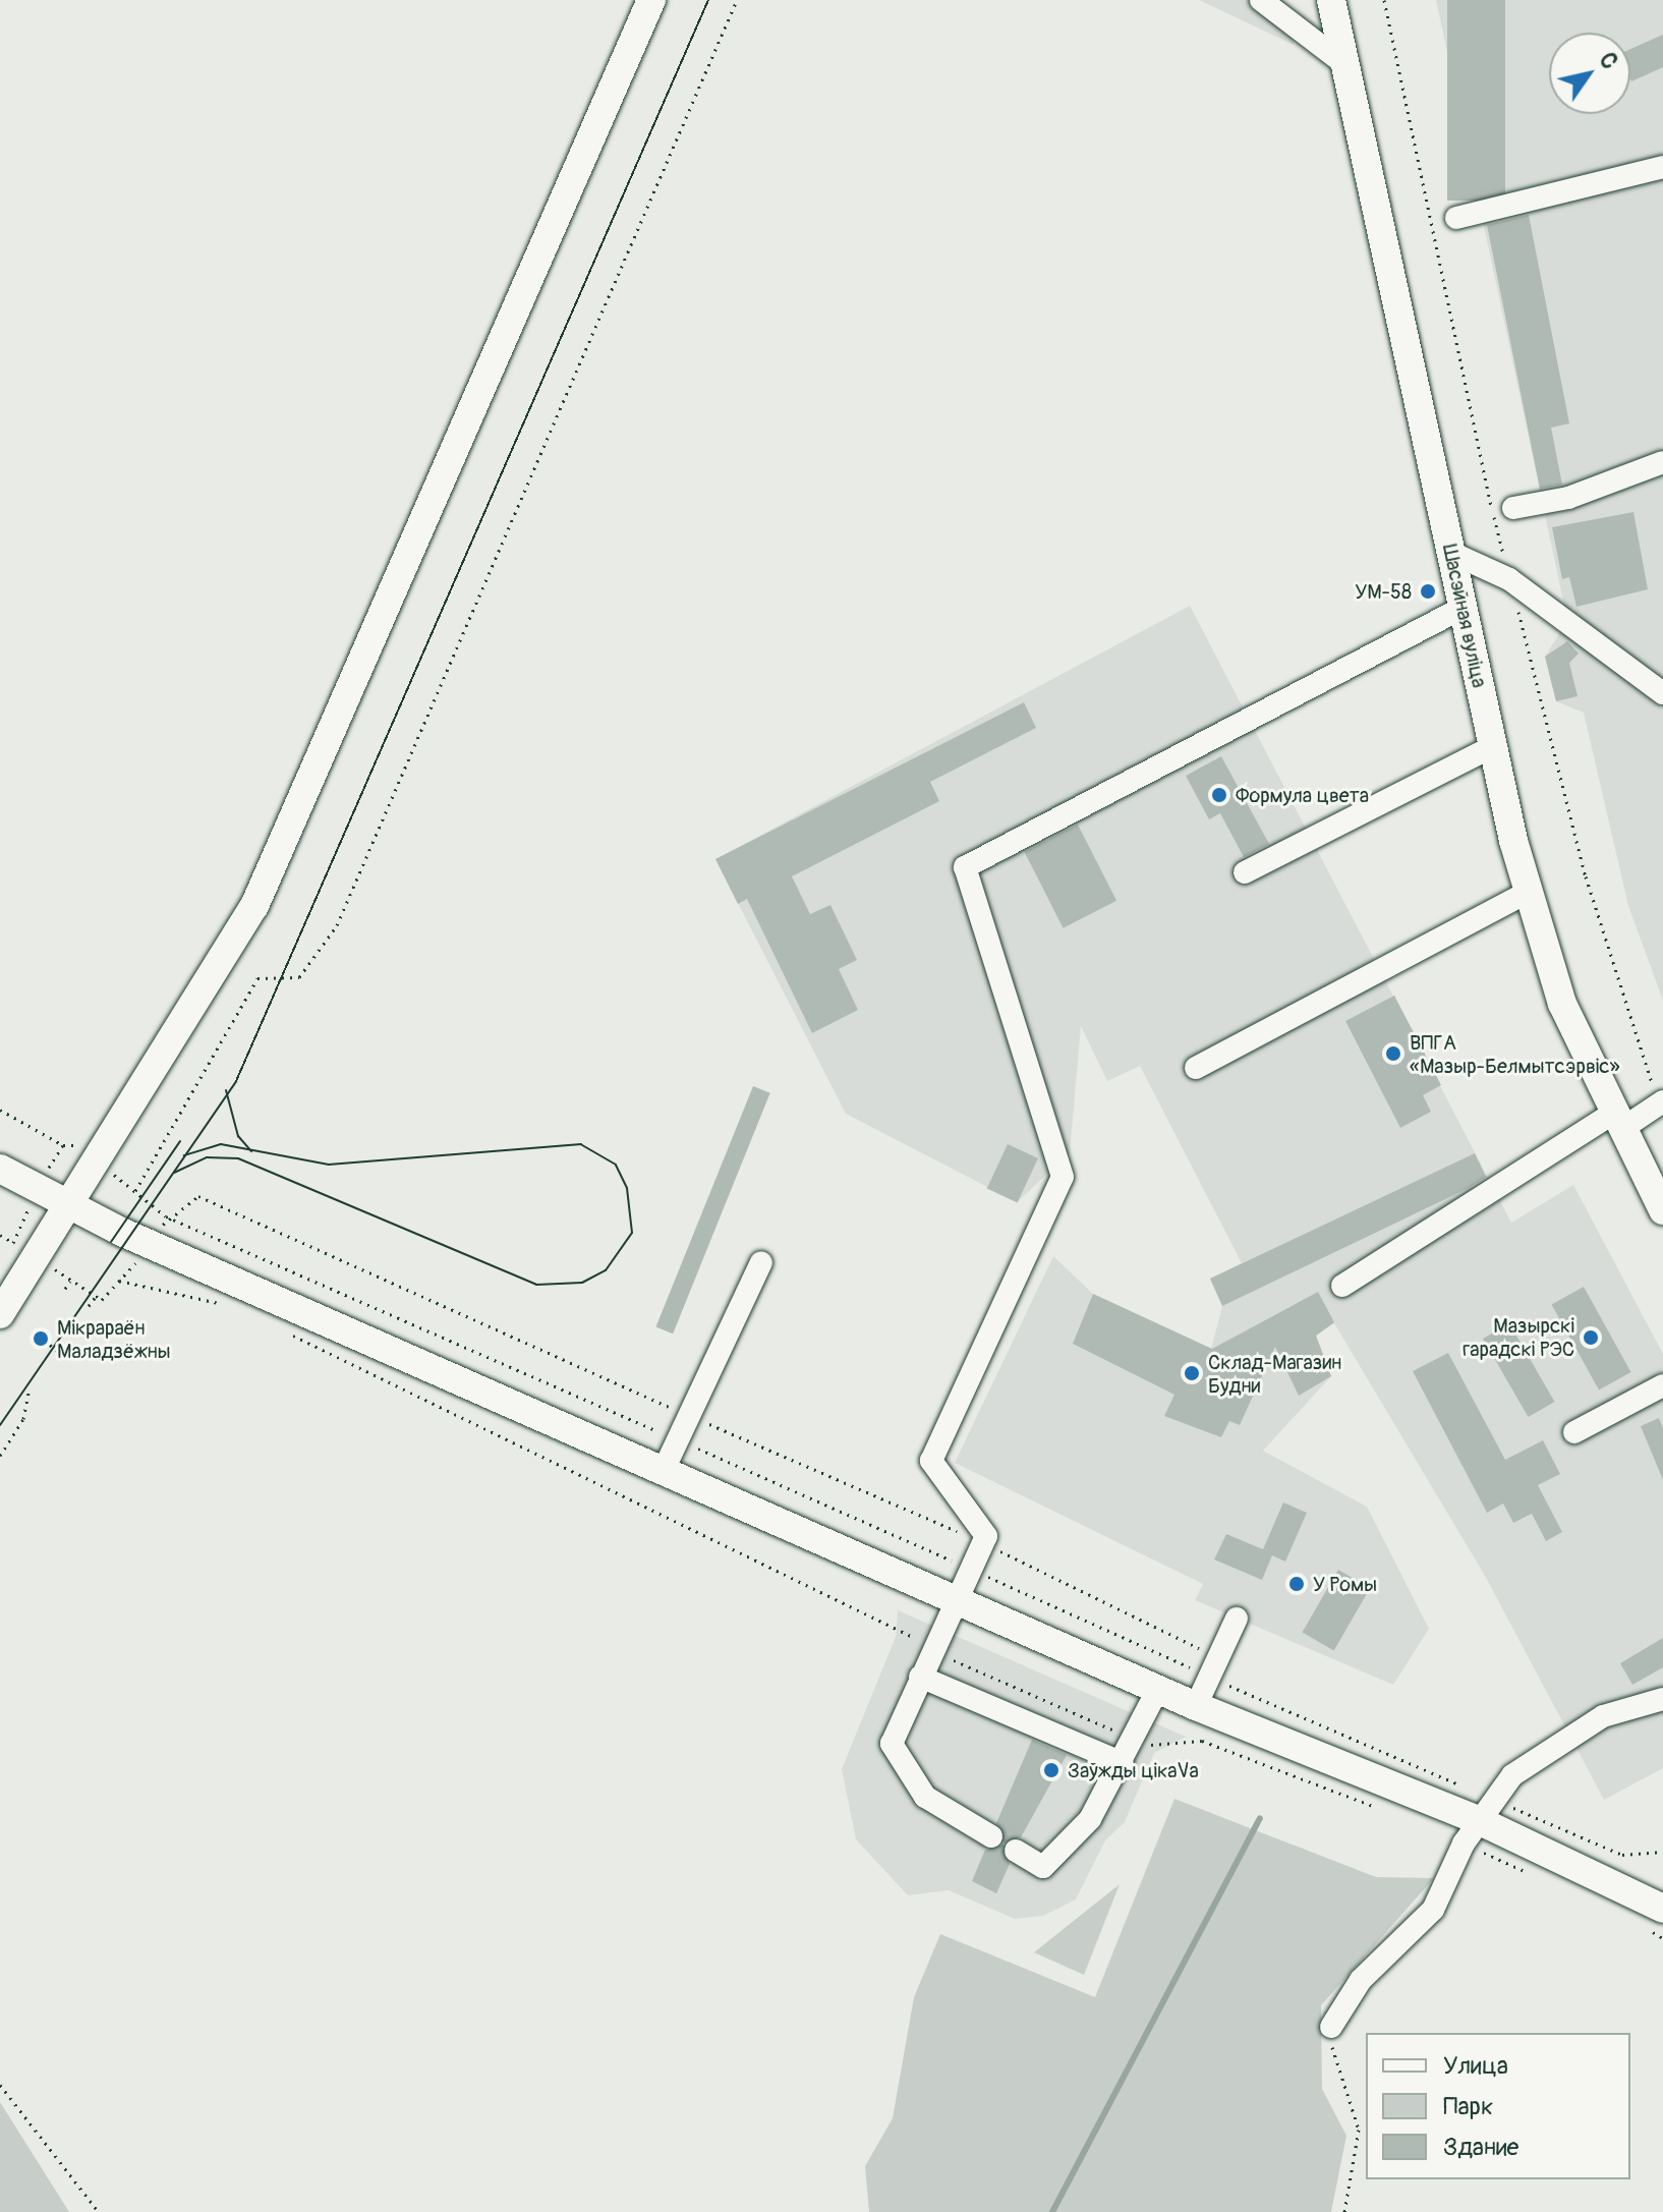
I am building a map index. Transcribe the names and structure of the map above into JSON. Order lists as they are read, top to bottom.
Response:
{
  "streets": {
    "main road": ["Шасэйная вуліца"]
  },
  "places": [
    "УМ-58",
    "Формула цвета",
    "ВПГА «Мазыр-Белмытсэрвіс»",
    "Мазырскі гарадскі РЭС",
    "Мікрараён Маладзёжны",
    "Склад-Магазин Будни",
    "У Ромы",
    "Заўжды цікаVа"
  ],
  "legend": ["Улица", "Парк", "Здание"],
  "north": "top right"
}
